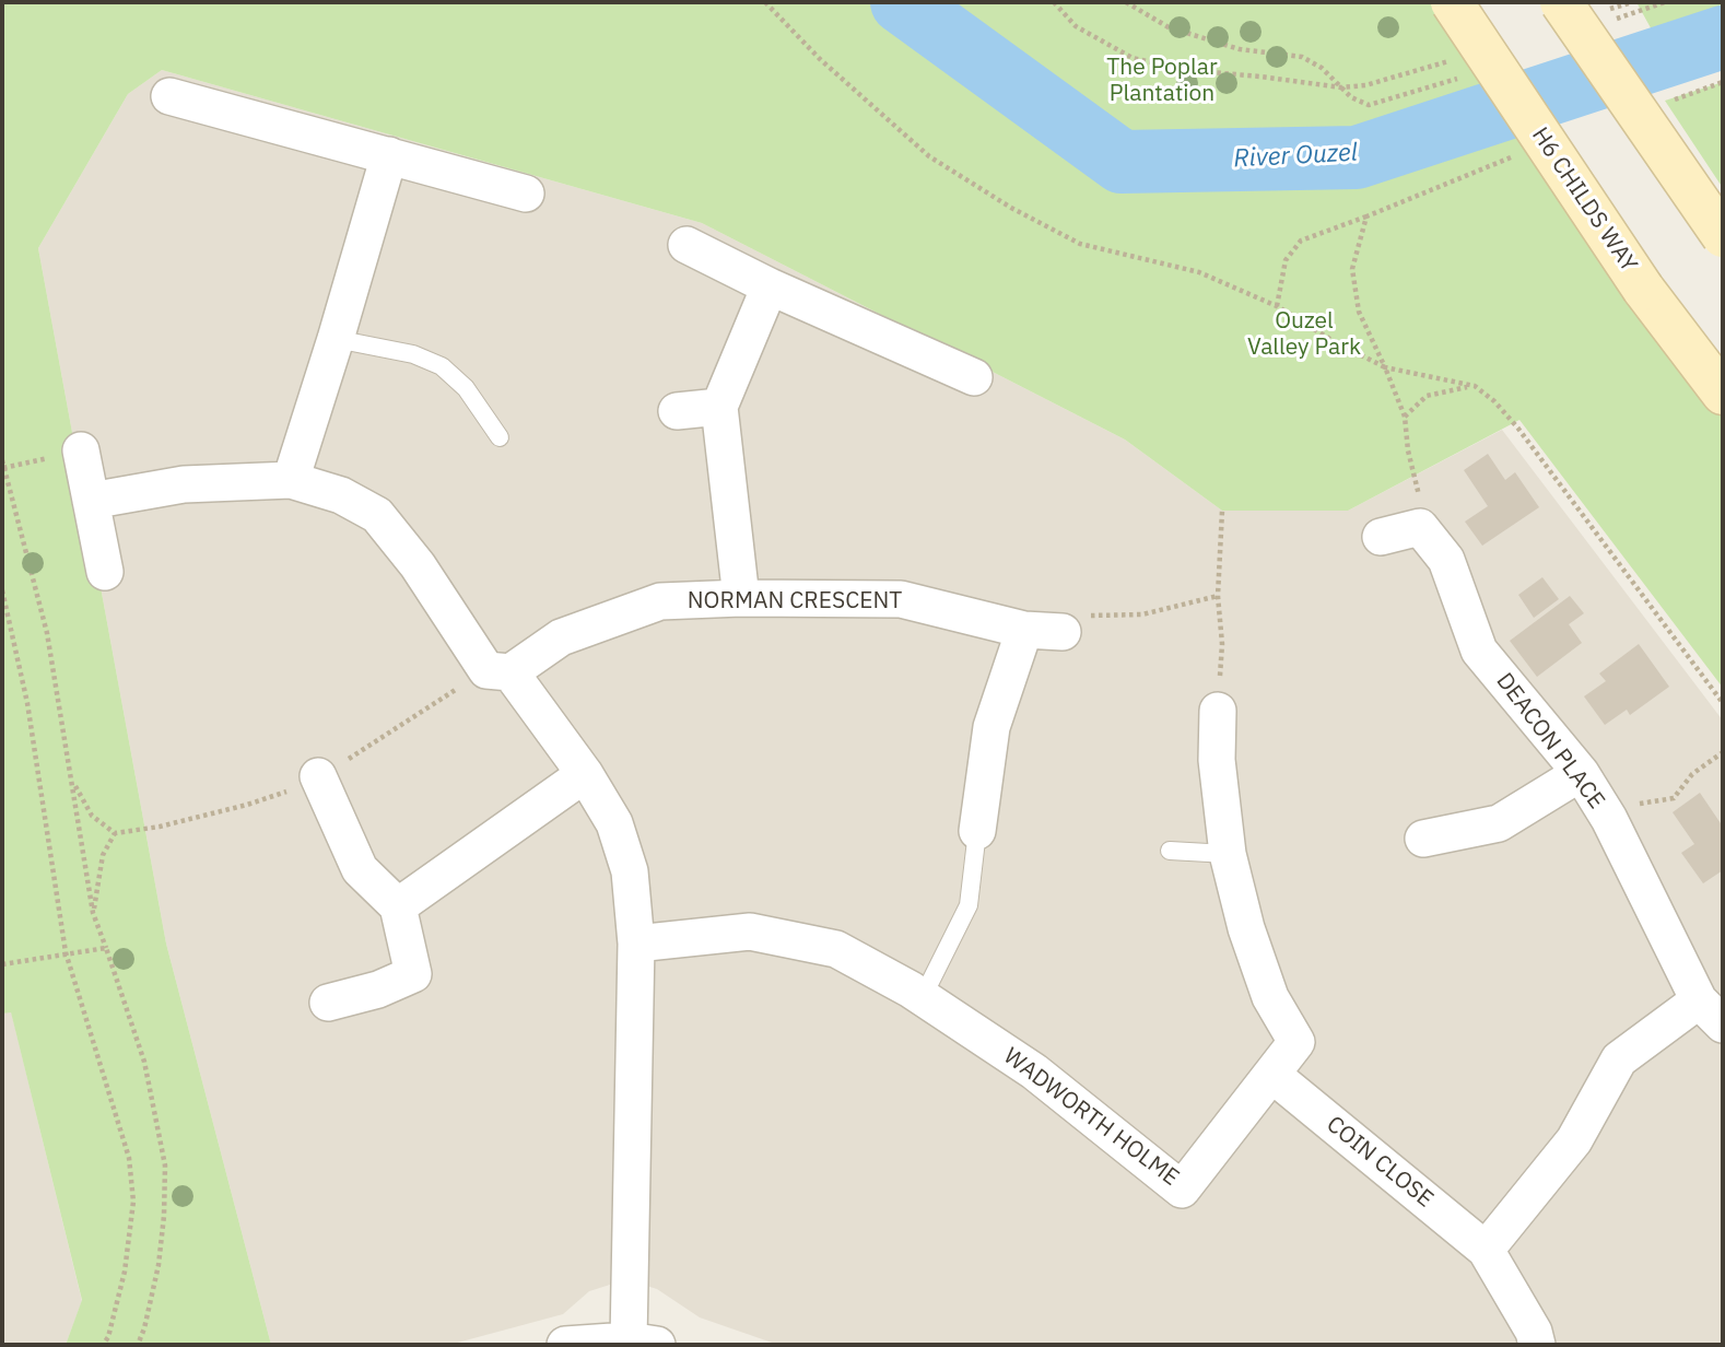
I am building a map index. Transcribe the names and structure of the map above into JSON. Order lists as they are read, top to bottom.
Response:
{
  "streets": {
    "street": [
      "H6 CHILDS WAY",
      "NORMAN CRESCENT",
      "DEACON PLACE",
      "WADWORTH HOLME",
      "COIN CLOSE"
    ]
  },
  "crossings": [
    ["DEACON PLACE", "COIN CLOSE"],
    ["WADWORTH HOLME", "COIN CLOSE"]
  ],
  "water": ["River Ouzel"],
  "parks": ["The Poplar Plantation", "Ouzel Valley Park"]
}
